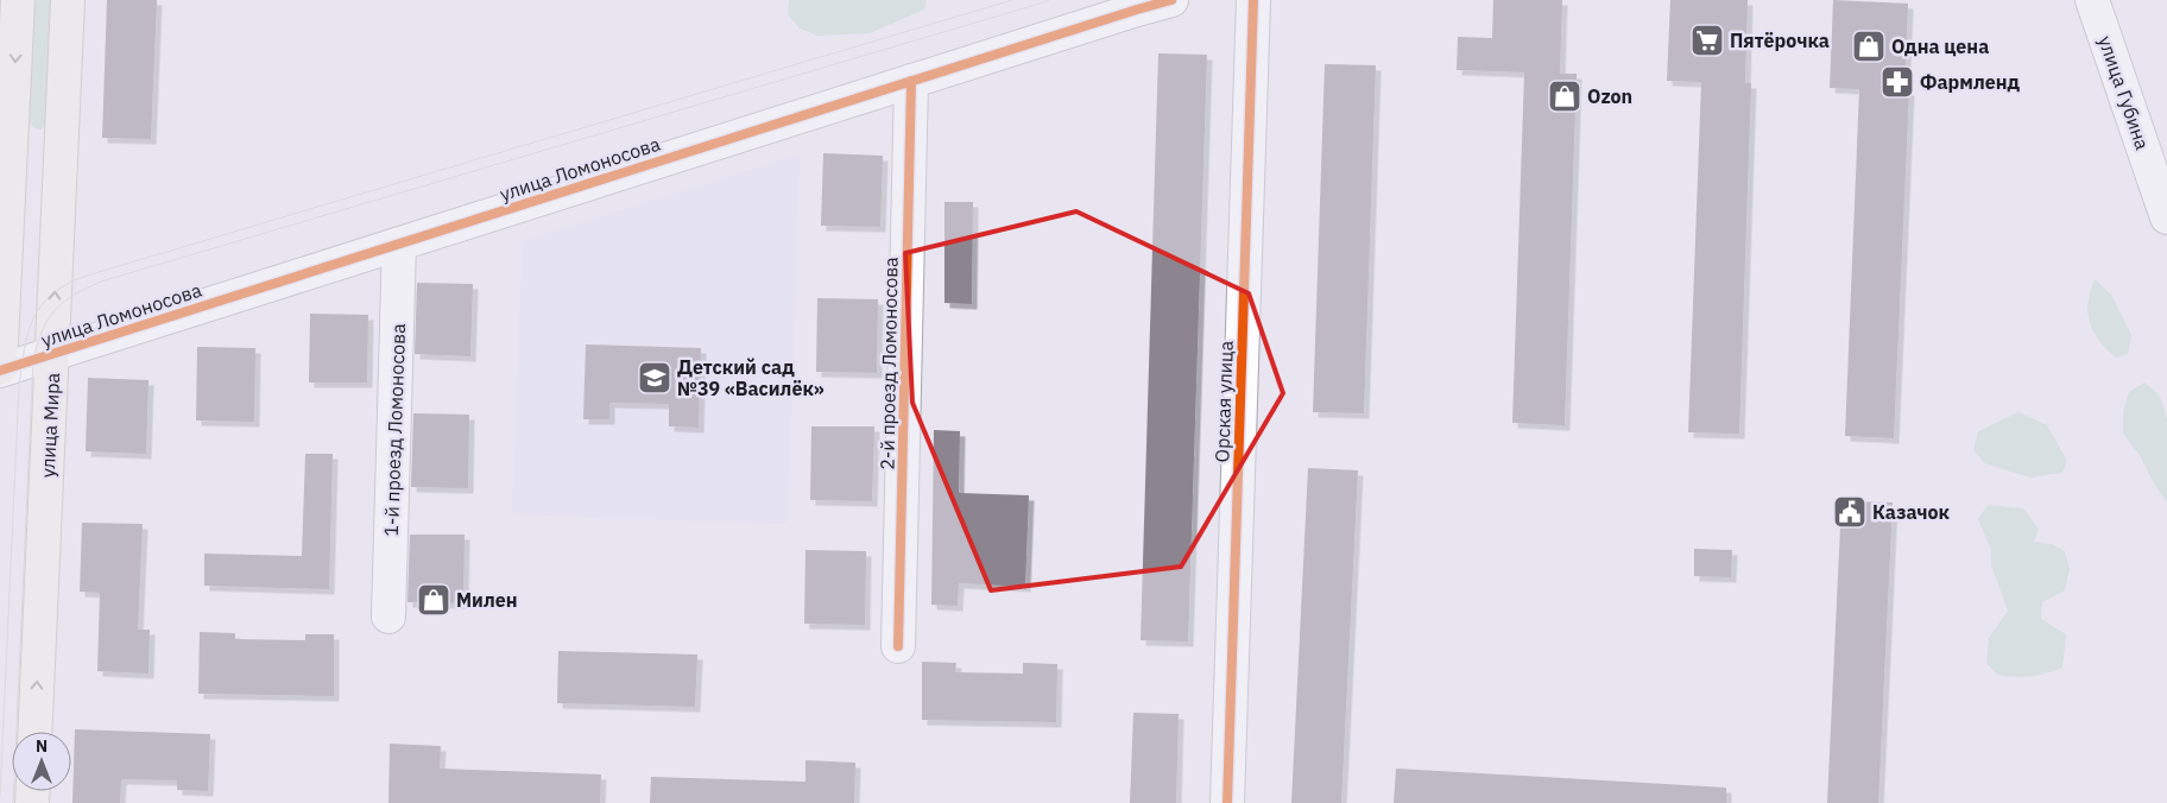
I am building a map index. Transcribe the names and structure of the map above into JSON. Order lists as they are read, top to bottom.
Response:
{
  "streets": {
    "main road": ["улица Мира"],
    "street": [
      "улица Губина",
      "улица Ломоносова",
      "2-й проезд Ломоносова",
      "Орская улица",
      "1-й проезд Ломоносова"
    ]
  },
  "crossings": [
    ["улица Ломоносова", "2-й проезд Ломоносова"],
    ["улица Ломоносова", "улица Мира"],
    ["улица Ломоносова", "1-й проезд Ломоносова"]
  ],
  "places": {
    "supermarket": ["Пятёрочка"],
    "shop": ["Одна цена", "Ozon", "Милен"],
    "pharmacy": ["Фармленд"],
    "school or university": ["Детский сад №39 «Василёк»"],
    "public building": ["Казачок"]
  },
  "north": "top"
}
